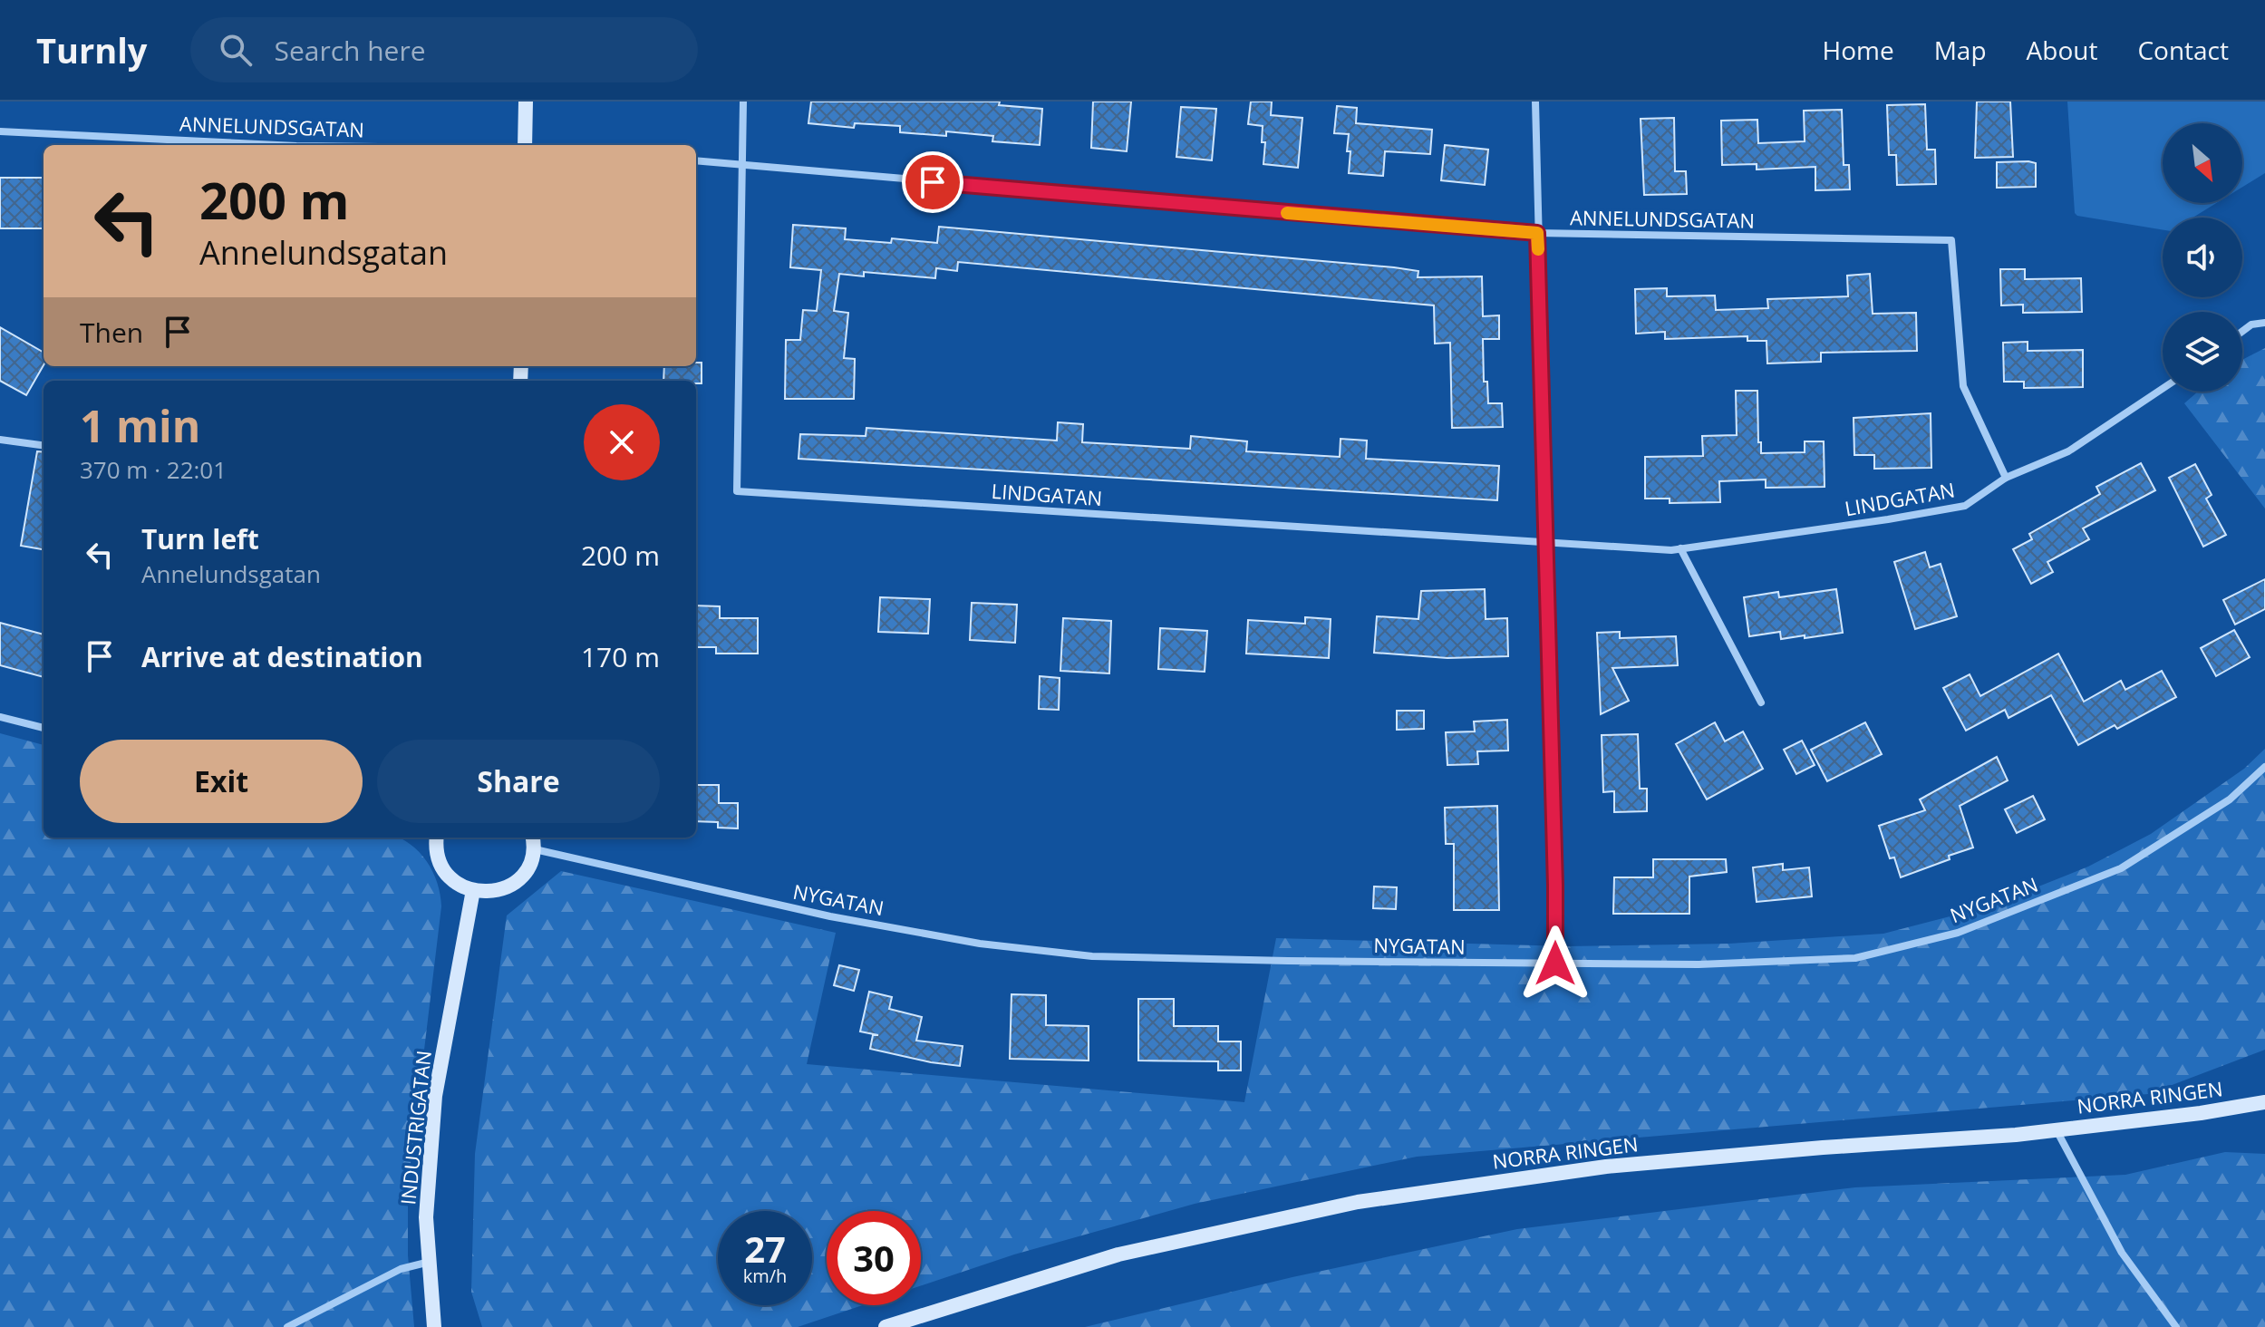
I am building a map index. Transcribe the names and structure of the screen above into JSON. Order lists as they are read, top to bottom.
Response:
{
  "streets": {
    "main road": ["NORRA RINGEN", "INDUSTRIGATAN"],
    "street": ["ANNELUNDSGATAN", "LINDGATAN", "NYGATAN"]
  },
  "crossings": [
    ["ANNELUNDSGATAN", "LINDGATAN"]
  ],
  "north": "bottom right",
  "page": {
    "header": "Turnly",
    "search": "Search here",
    "nav": [
      "Home",
      "Map",
      "About",
      "Contact"
    ],
    "turn": ["200 m", "Annelundsgatan"],
    "then": "Then",
    "heading": ["1 min", "370 m · 22:01"],
    "list": [
      {
        "name": "Turn left",
        "note": "Annelundsgatan",
        "value": "200 m"
      },
      {
        "name": "Arrive at destination",
        "value": "170 m"
      }
    ],
    "buttons": ["Exit", "Share"],
    "speed": "27 km/h",
    "limit": "30"
  }
}
